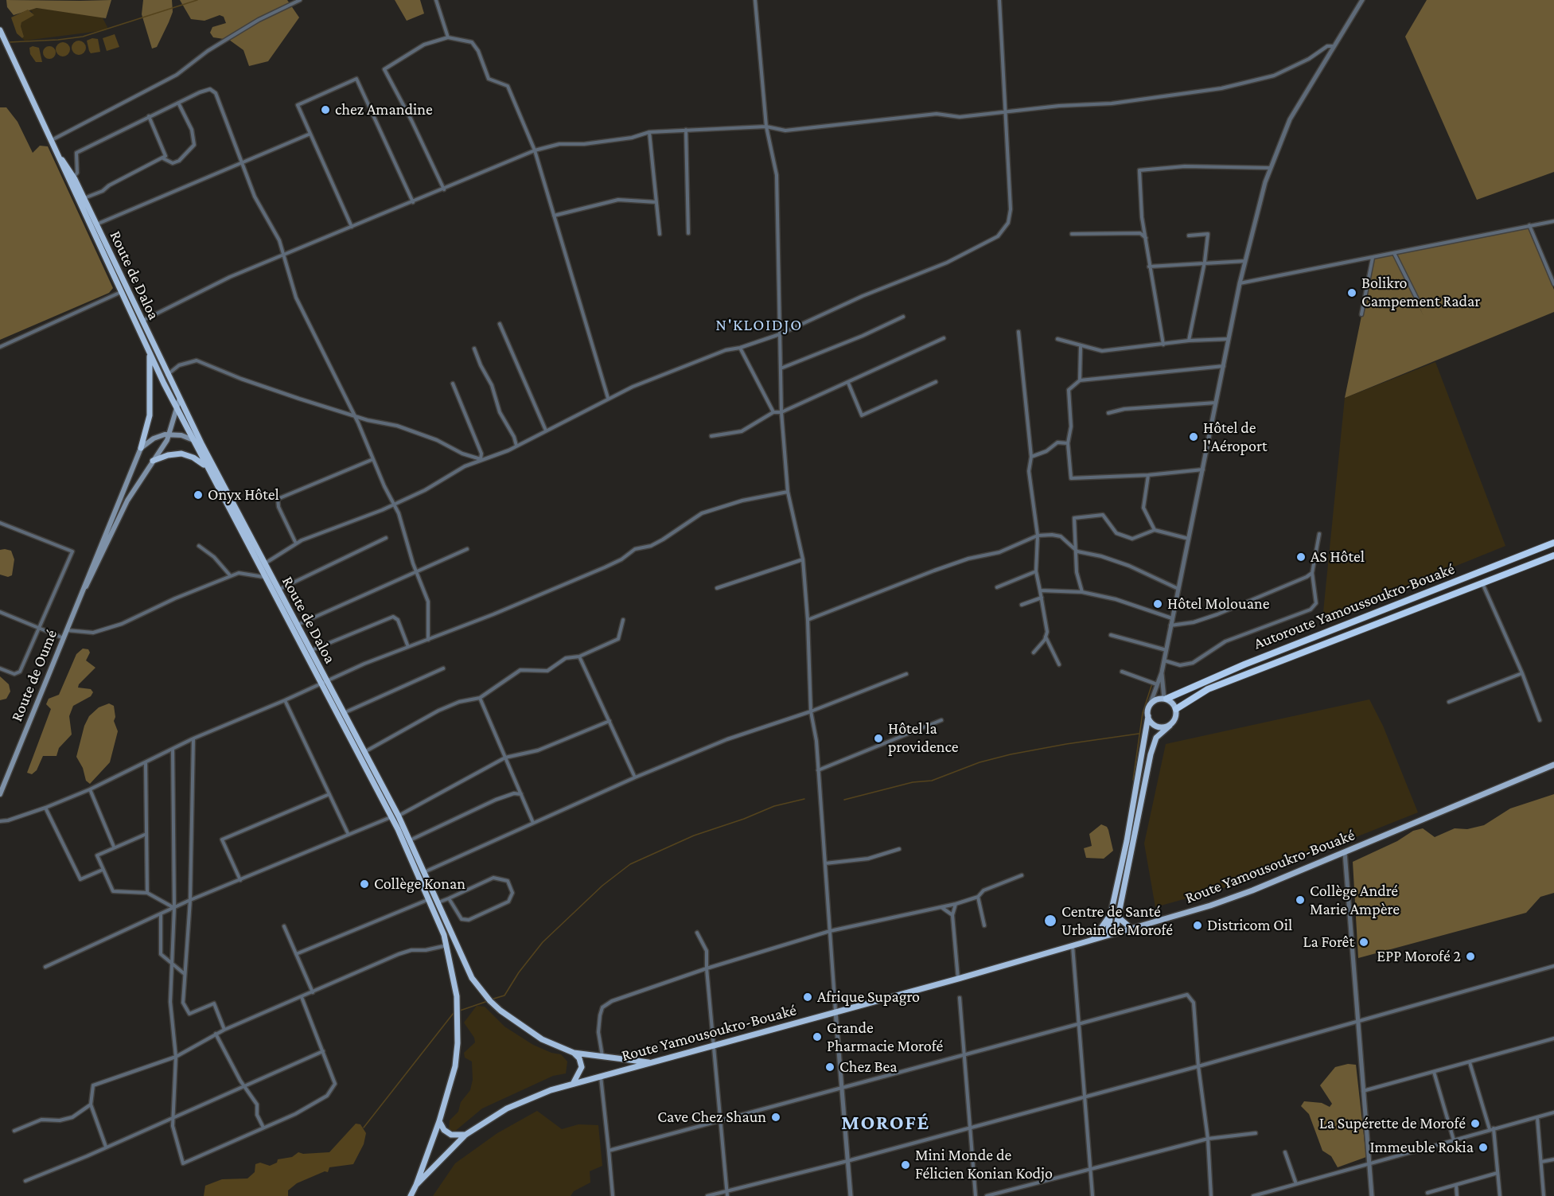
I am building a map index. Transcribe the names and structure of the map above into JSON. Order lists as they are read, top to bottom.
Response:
{
  "streets": {
    "highway": ["Route de Daloa", "Autoroute Yamoussoukro-Bouaké", "Route Yamousoukro-Bouaké"],
    "main road": ["Route de Oumé"]
  },
  "crossings": [
    ["Route de Daloa", "Route Yamousoukro-Bouaké"]
  ],
  "districts": ["N'KLOIDJO", "MOROFÉ"],
  "places": [
    "chez Amandine",
    "Bolikro Campement Radar",
    "Hôtel de l'Aéroport",
    "Onyx Hôtel",
    "AS Hôtel",
    "Hôtel Molouane",
    "Hôtel la providence",
    "Collège Konan",
    "Collège André Marie Ampère",
    "Centre de Santé Urbain de Morofé",
    "Districom Oil",
    "La Forêt",
    "EPP Morofé 2",
    "Afrique Supagro",
    "Grande Pharmacie Morofé",
    "Chez Bea",
    "Cave Chez Shaun",
    "La Supérette de Morofé",
    "Immeuble Rokia",
    "Mini Monde de Félicien Konian Kodjo"
  ]
}
